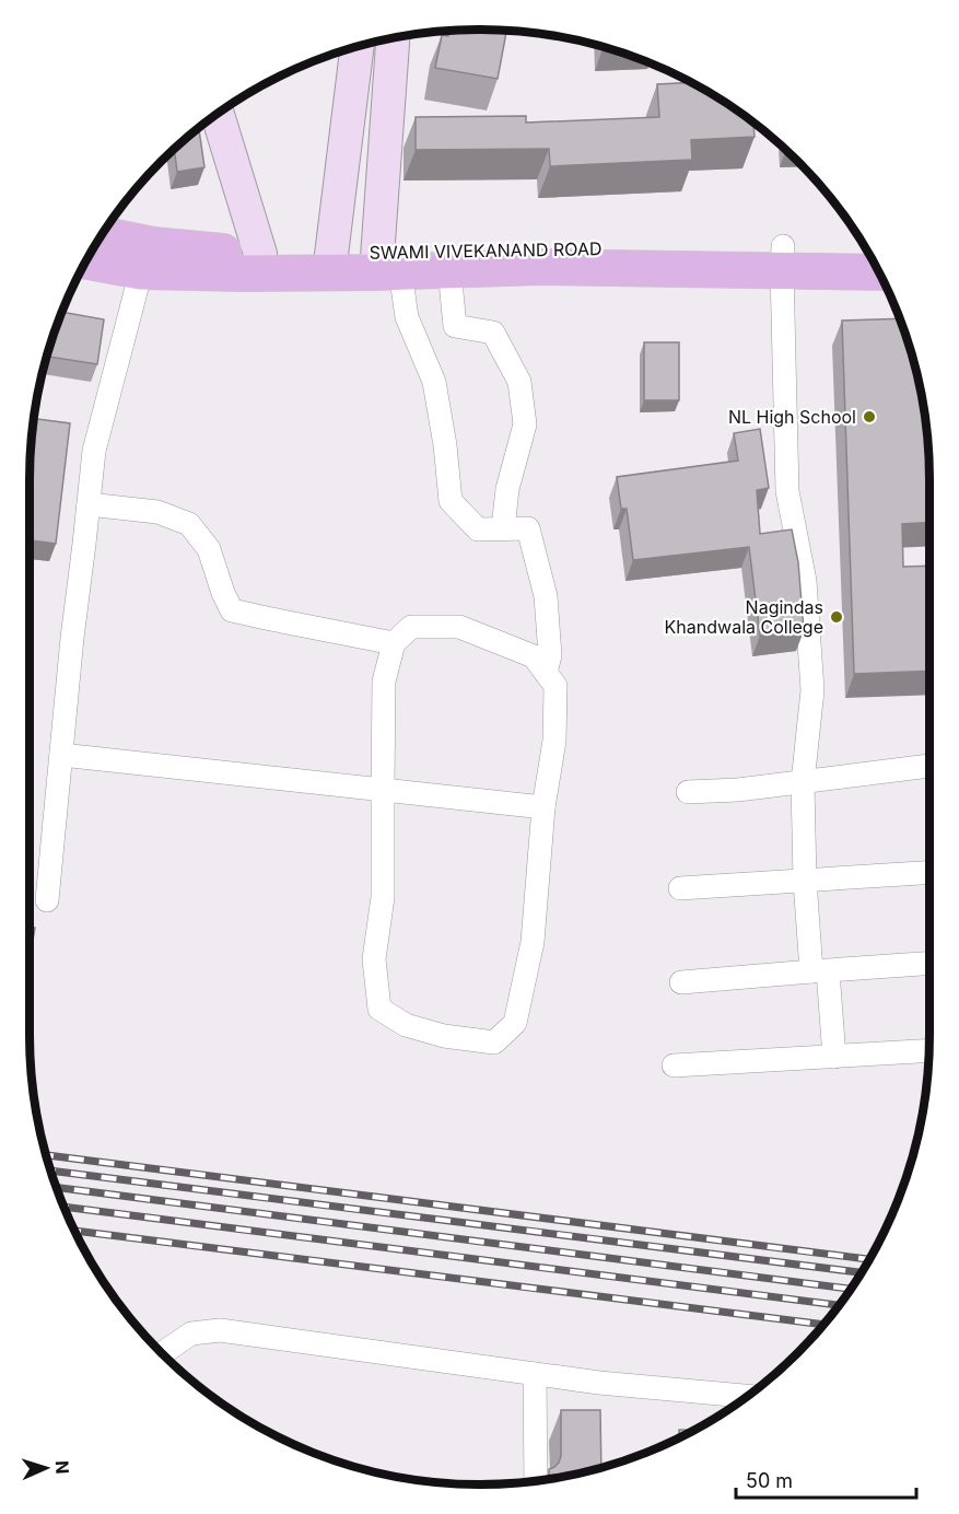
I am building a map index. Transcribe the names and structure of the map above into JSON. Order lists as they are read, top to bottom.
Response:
{
  "streets": {
    "main road": ["SWAMI VIVEKANAND ROAD"]
  },
  "places": ["NL High School", "Nagindas Khandwala College"],
  "scale_bar": "50 m",
  "north": "right"
}
